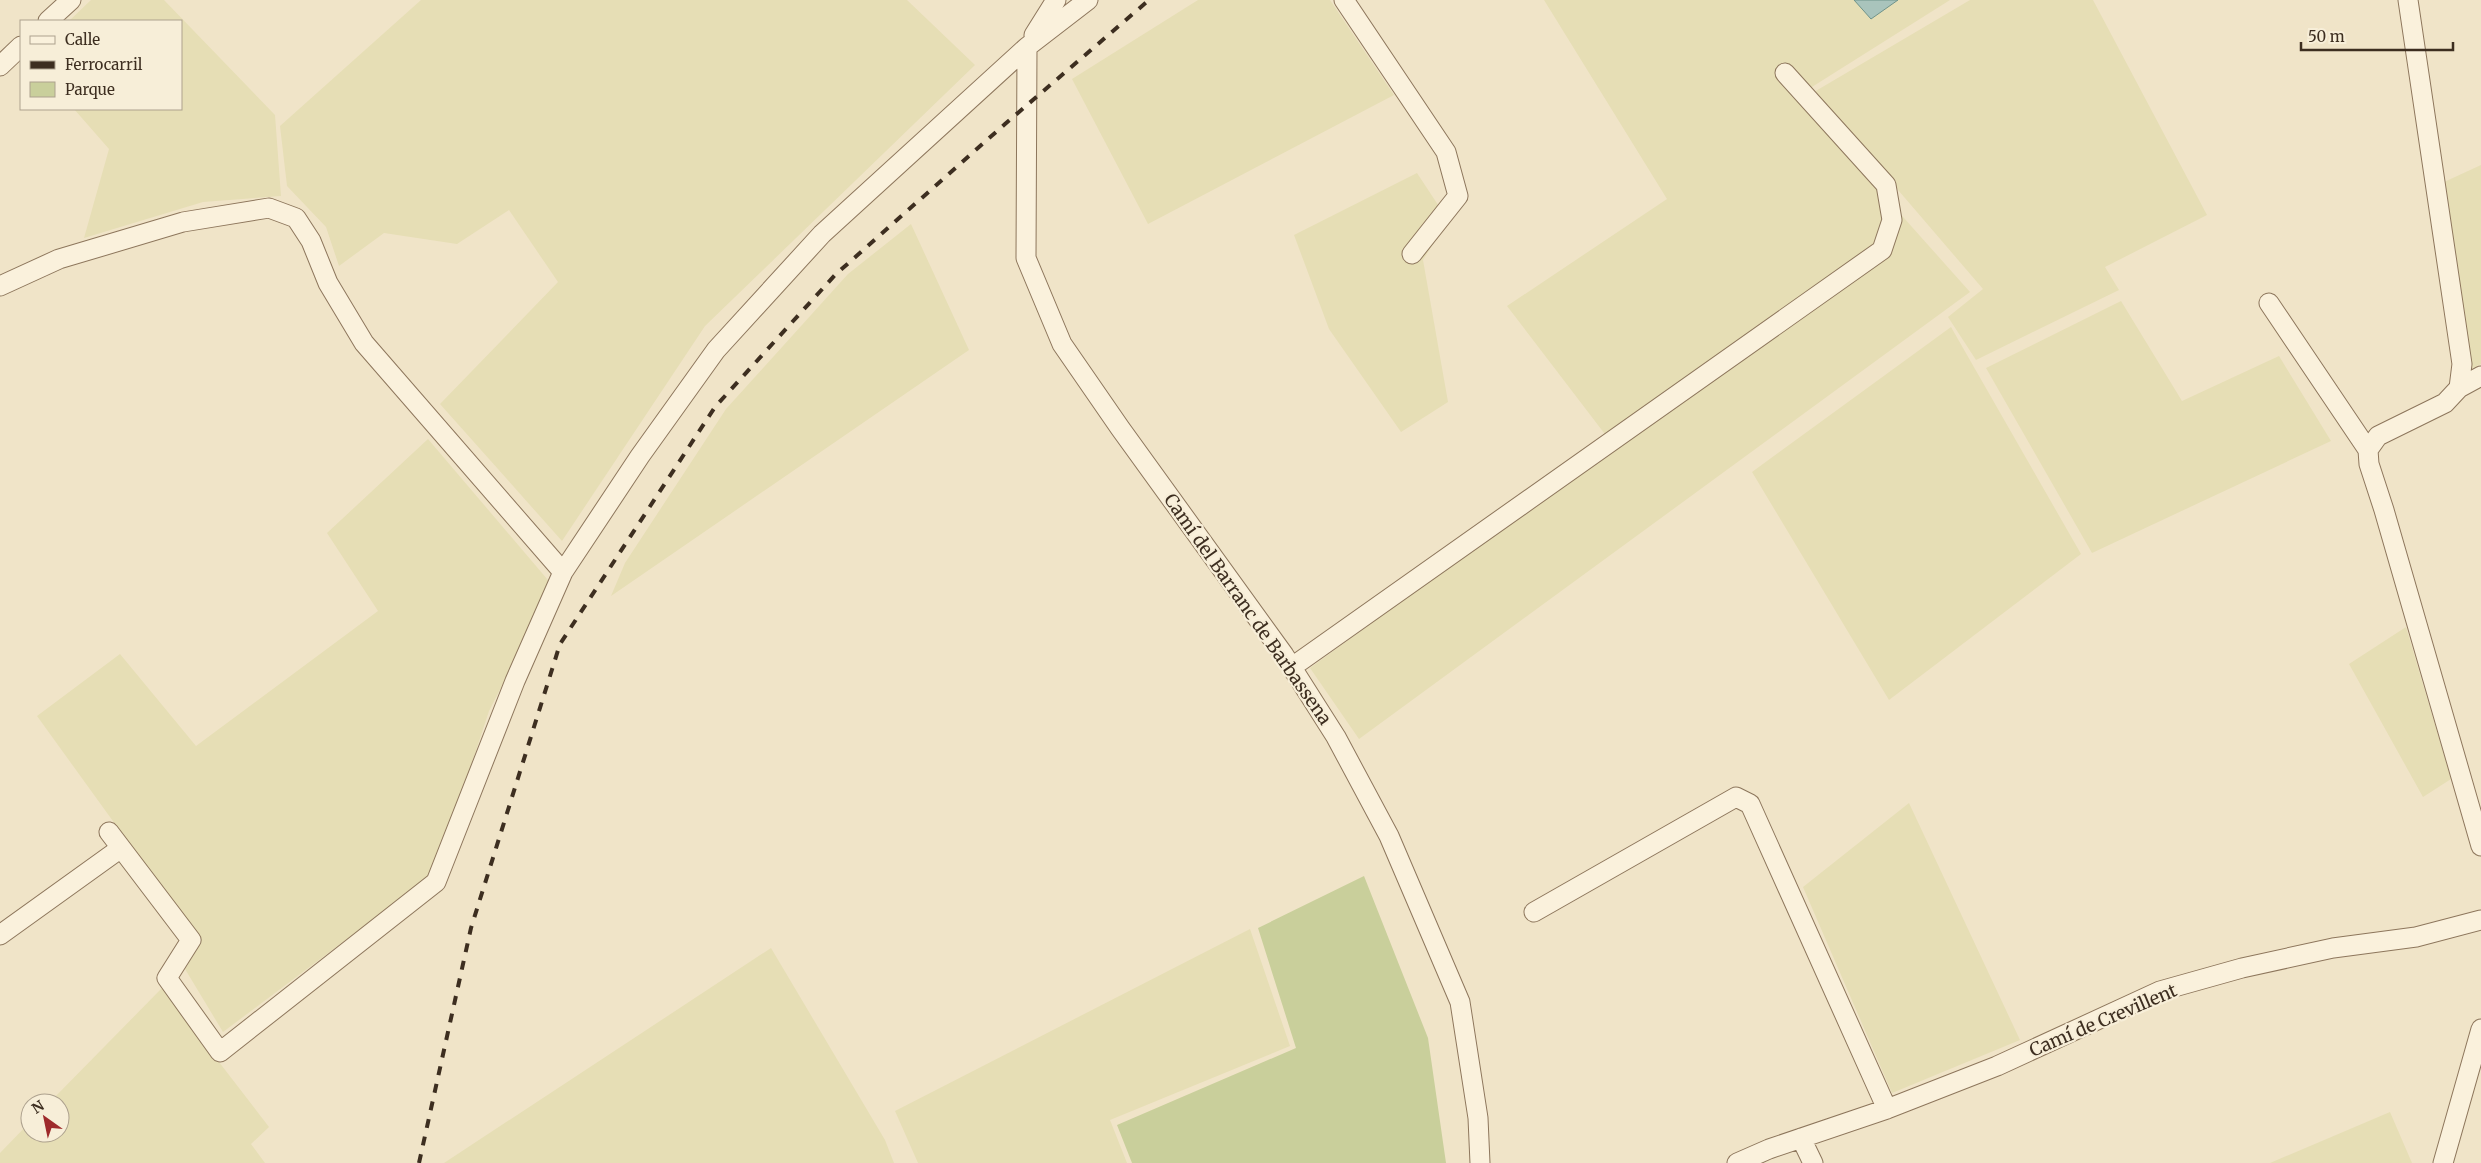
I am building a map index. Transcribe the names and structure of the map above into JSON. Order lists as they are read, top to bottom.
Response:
{
  "streets": {
    "street": ["Camí del Barranc de Barbassena", "Camí de Crevillent"]
  },
  "legend": ["Calle", "Ferrocarril", "Parque"],
  "scale_bar": "50 m",
  "north": "top left"
}
